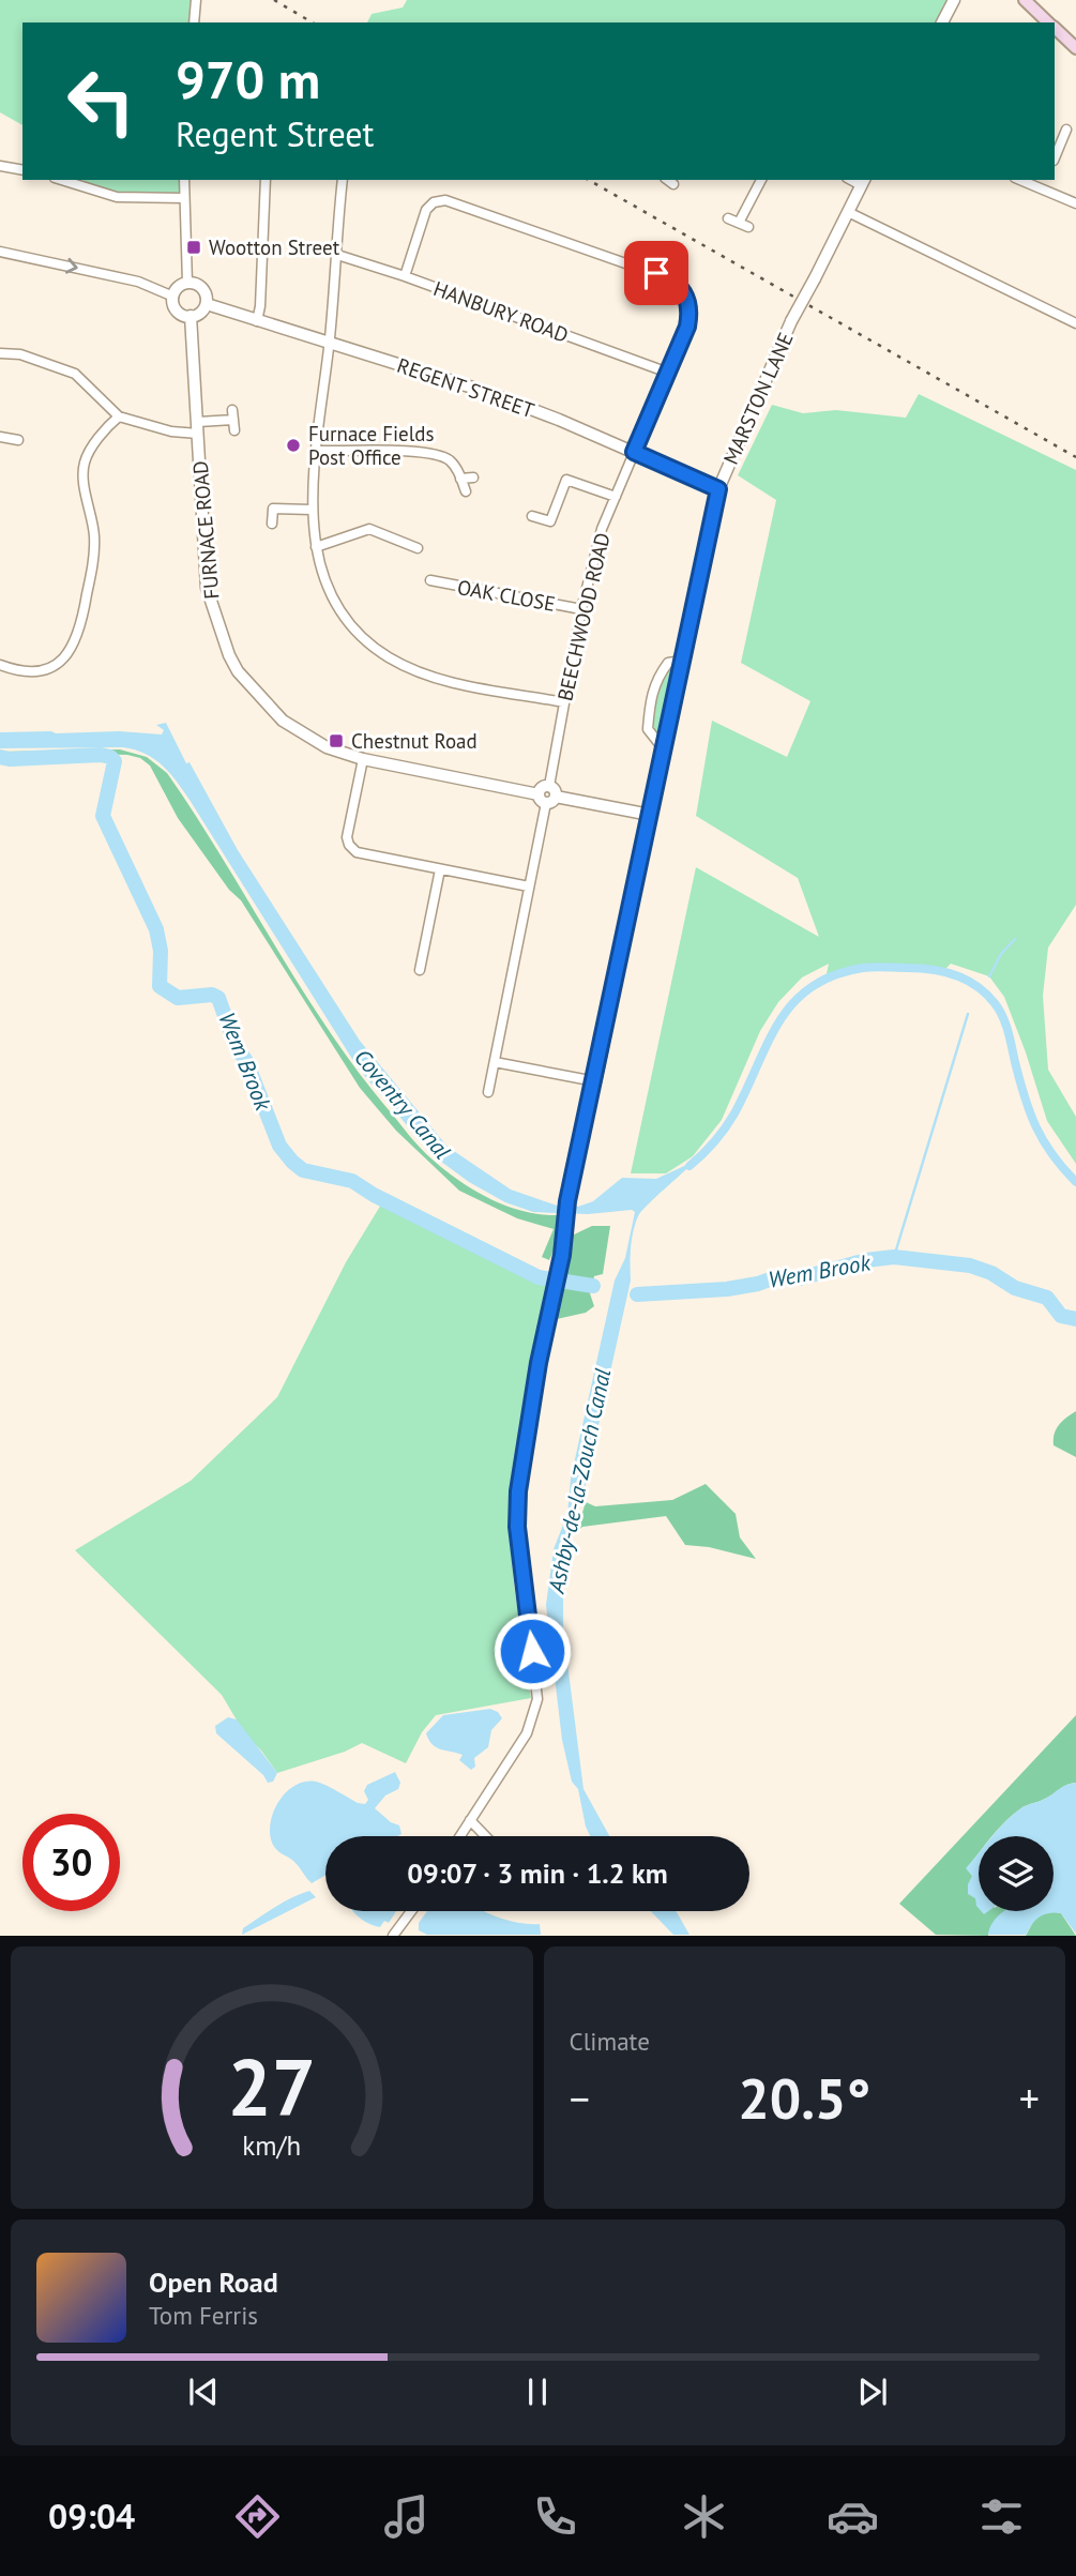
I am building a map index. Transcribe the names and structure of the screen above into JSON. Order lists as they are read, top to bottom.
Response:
{
  "streets": {
    "street": [
      "HANBURY ROAD",
      "REGENT STREET",
      "MARSTON LANE",
      "FURNACE ROAD",
      "OAK CLOSE",
      "BEECHWOOD ROAD"
    ]
  },
  "crossings": [
    ["HANBURY ROAD", "BEECHWOOD ROAD"],
    ["REGENT STREET", "MARSTON LANE"],
    ["REGENT STREET", "FURNACE ROAD"],
    ["REGENT STREET", "BEECHWOOD ROAD"],
    ["MARSTON LANE", "FURNACE ROAD"],
    ["OAK CLOSE", "BEECHWOOD ROAD"]
  ],
  "water": ["Wem Brook", "Coventry Canal", "Ashby-de-la-Zouch Canal"],
  "places": {
    "transit": ["Wootton Street", "Chestnut Road"],
    "other": ["Furnace Fields Post Office"]
  },
  "page": {
    "turn": ["970 m", "Regent Street"],
    "limit": "30",
    "trip": "09:07 · 3 min · 1.2 km",
    "tile": "Climate",
    "heat": ["−", "20.5°", "+"],
    "song": ["Open Road", "Tom Ferris"],
    "tabs": "09:04",
    "gauge": ["27", "km/h"]
  }
}
